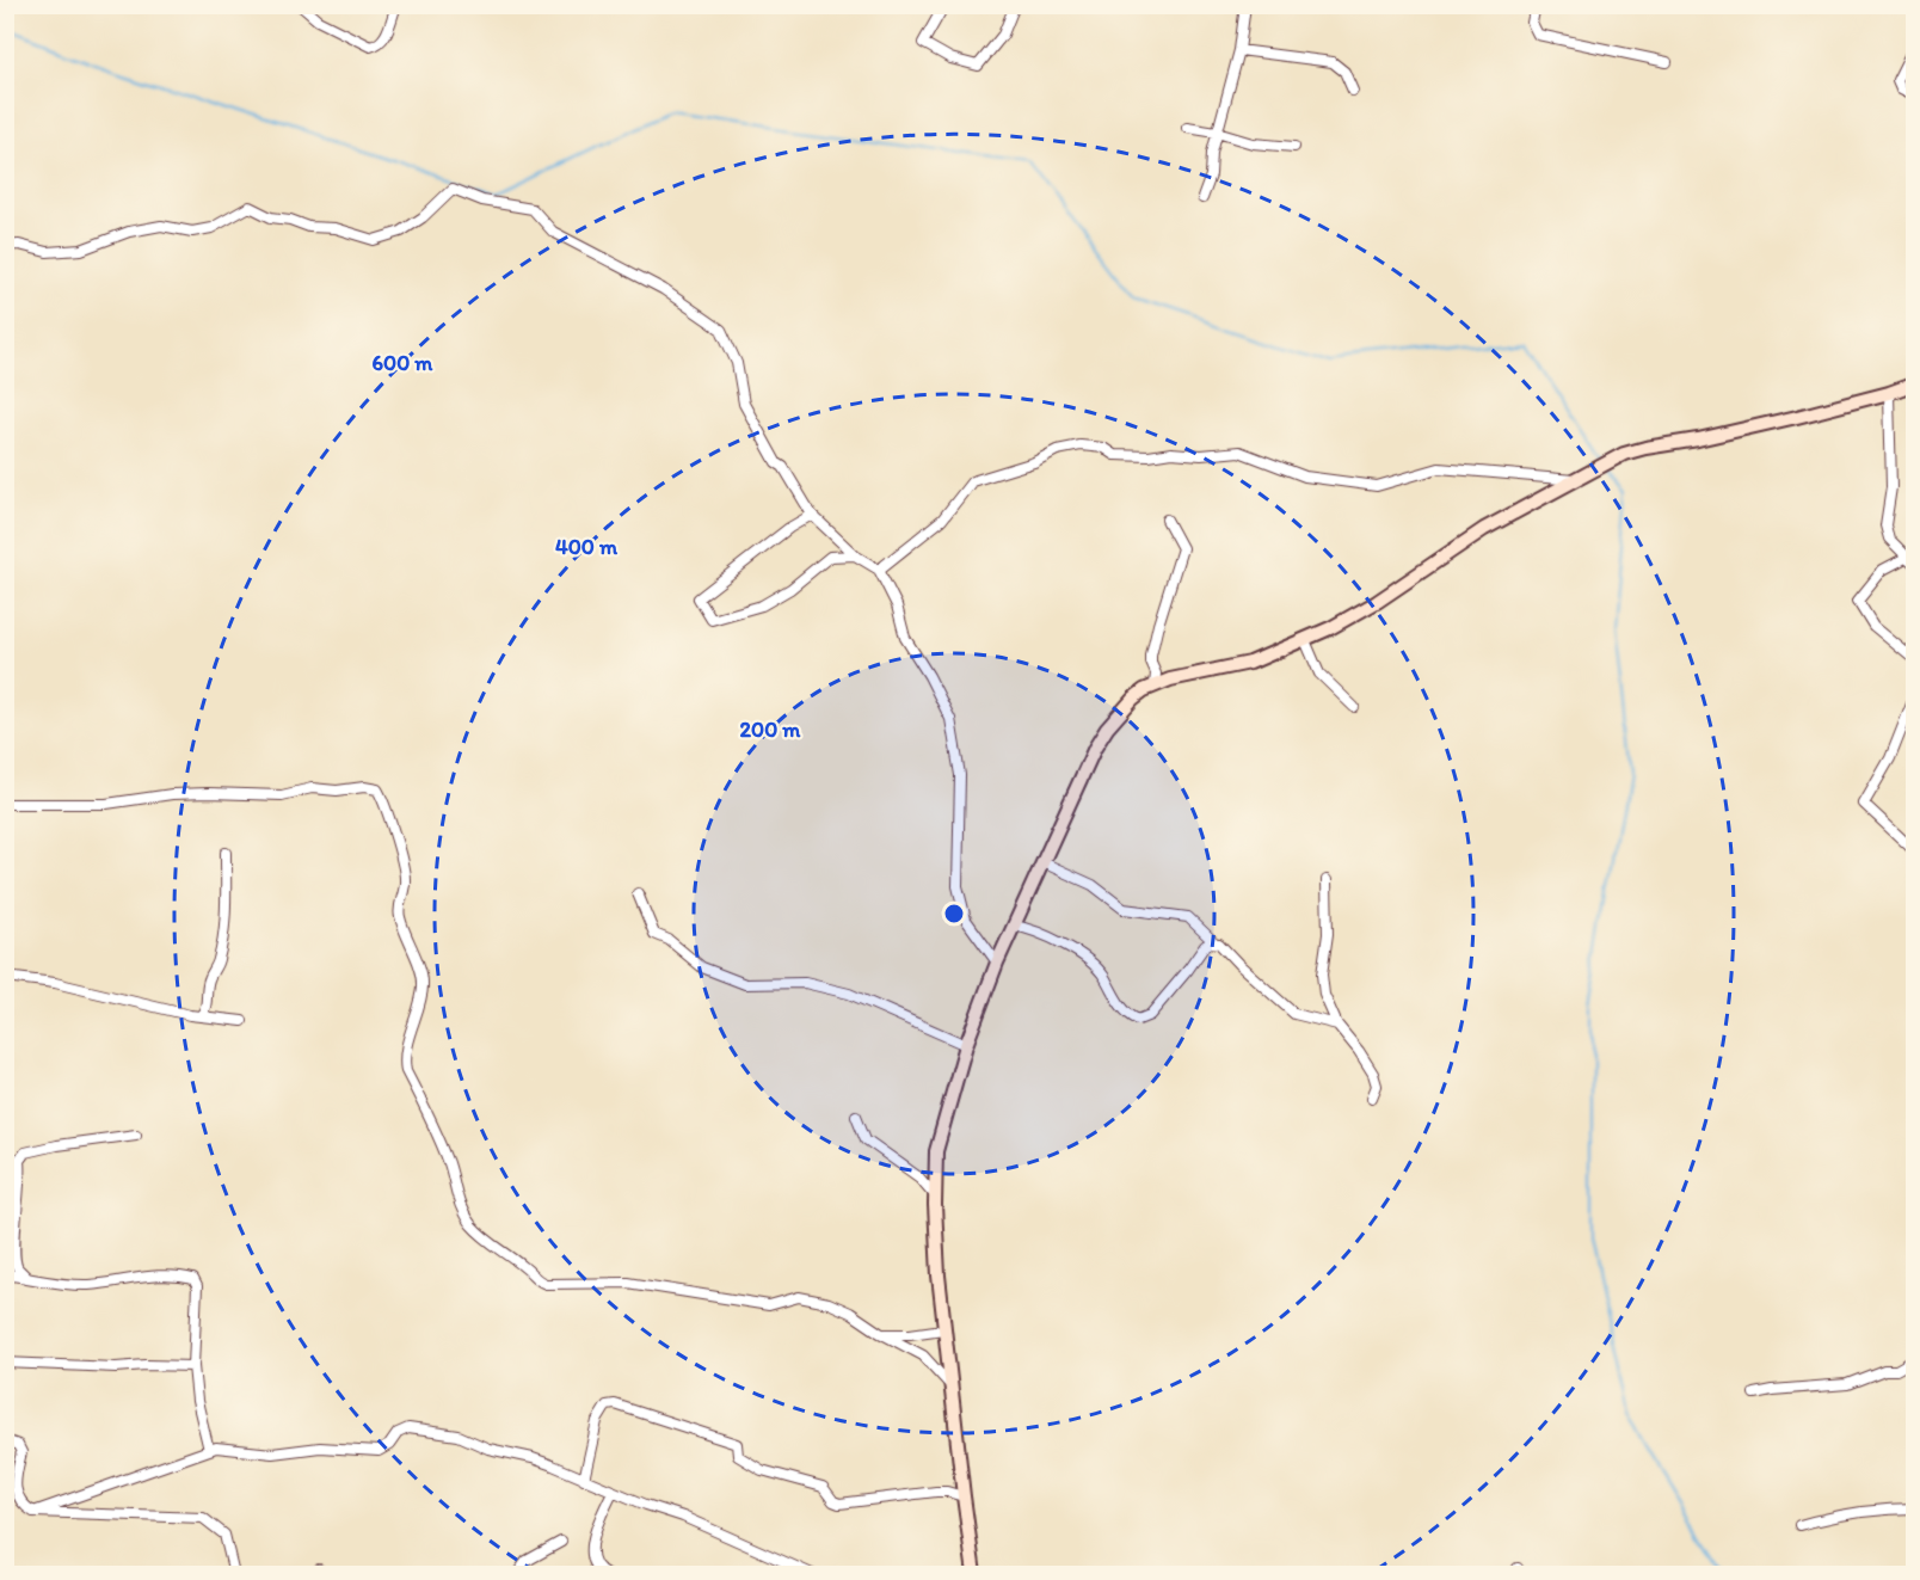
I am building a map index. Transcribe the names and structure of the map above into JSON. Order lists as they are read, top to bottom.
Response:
{
  "rings": ["600 m", "400 m", "200 m"]
}
